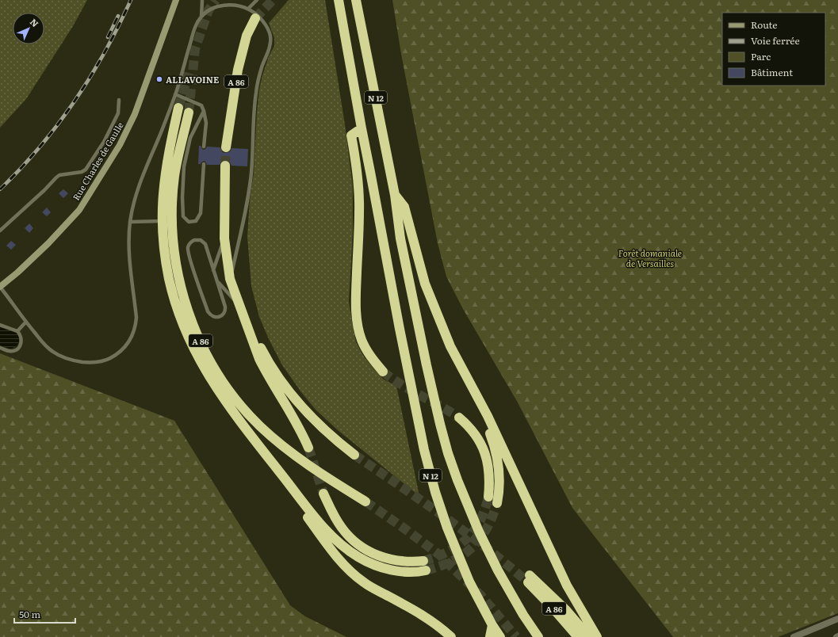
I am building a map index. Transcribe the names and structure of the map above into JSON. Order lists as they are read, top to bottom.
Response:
{
  "streets": {
    "highway": ["A 86", "N 12"],
    "main road": ["Rue Charles de Gaulle"]
  },
  "parks": ["Forêt domaniale de Versailles"],
  "places": ["ALLAVOINE"],
  "legend": [
    "Route",
    "Voie ferrée",
    "Parc",
    "Bâtiment"
  ],
  "scale_bar": "50 m",
  "north": "top right"
}
